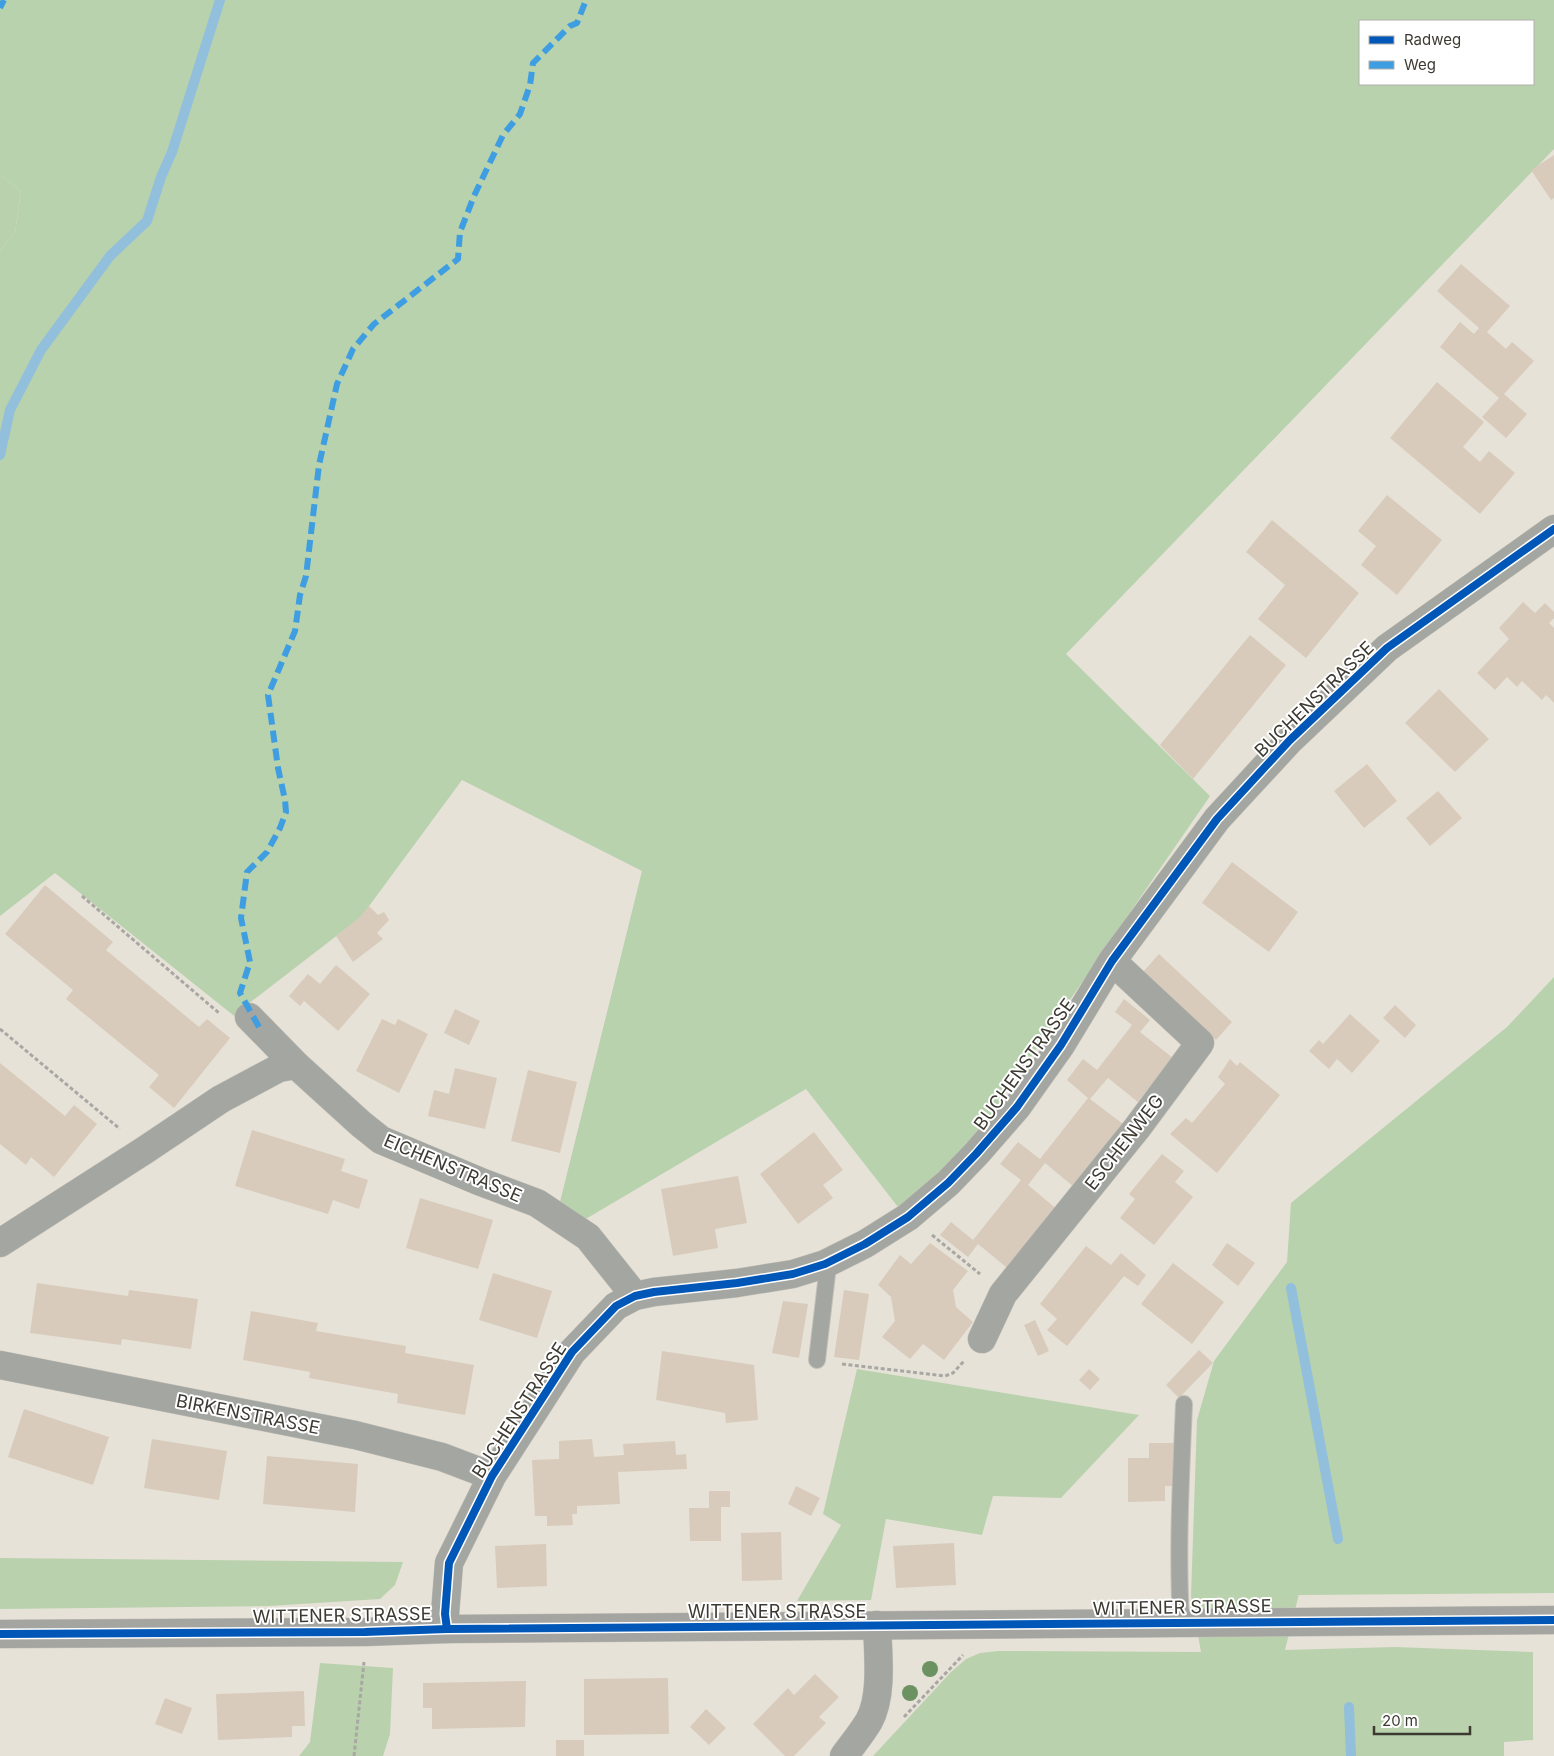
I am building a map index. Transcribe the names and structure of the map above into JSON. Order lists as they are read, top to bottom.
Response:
{
  "streets": {
    "main road": ["WITTENER STRASSE"],
    "street": [
      "BUCHENSTRASSE",
      "ESCHENWEG",
      "EICHENSTRASSE",
      "BIRKENSTRASSE"
    ]
  },
  "crossings": [
    ["BUCHENSTRASSE", "ESCHENWEG"],
    ["BUCHENSTRASSE", "EICHENSTRASSE"],
    ["BUCHENSTRASSE", "BIRKENSTRASSE"],
    ["BUCHENSTRASSE", "WITTENER STRASSE"]
  ],
  "legend": ["Radweg", "Weg"],
  "scale_bar": "20 m"
}
